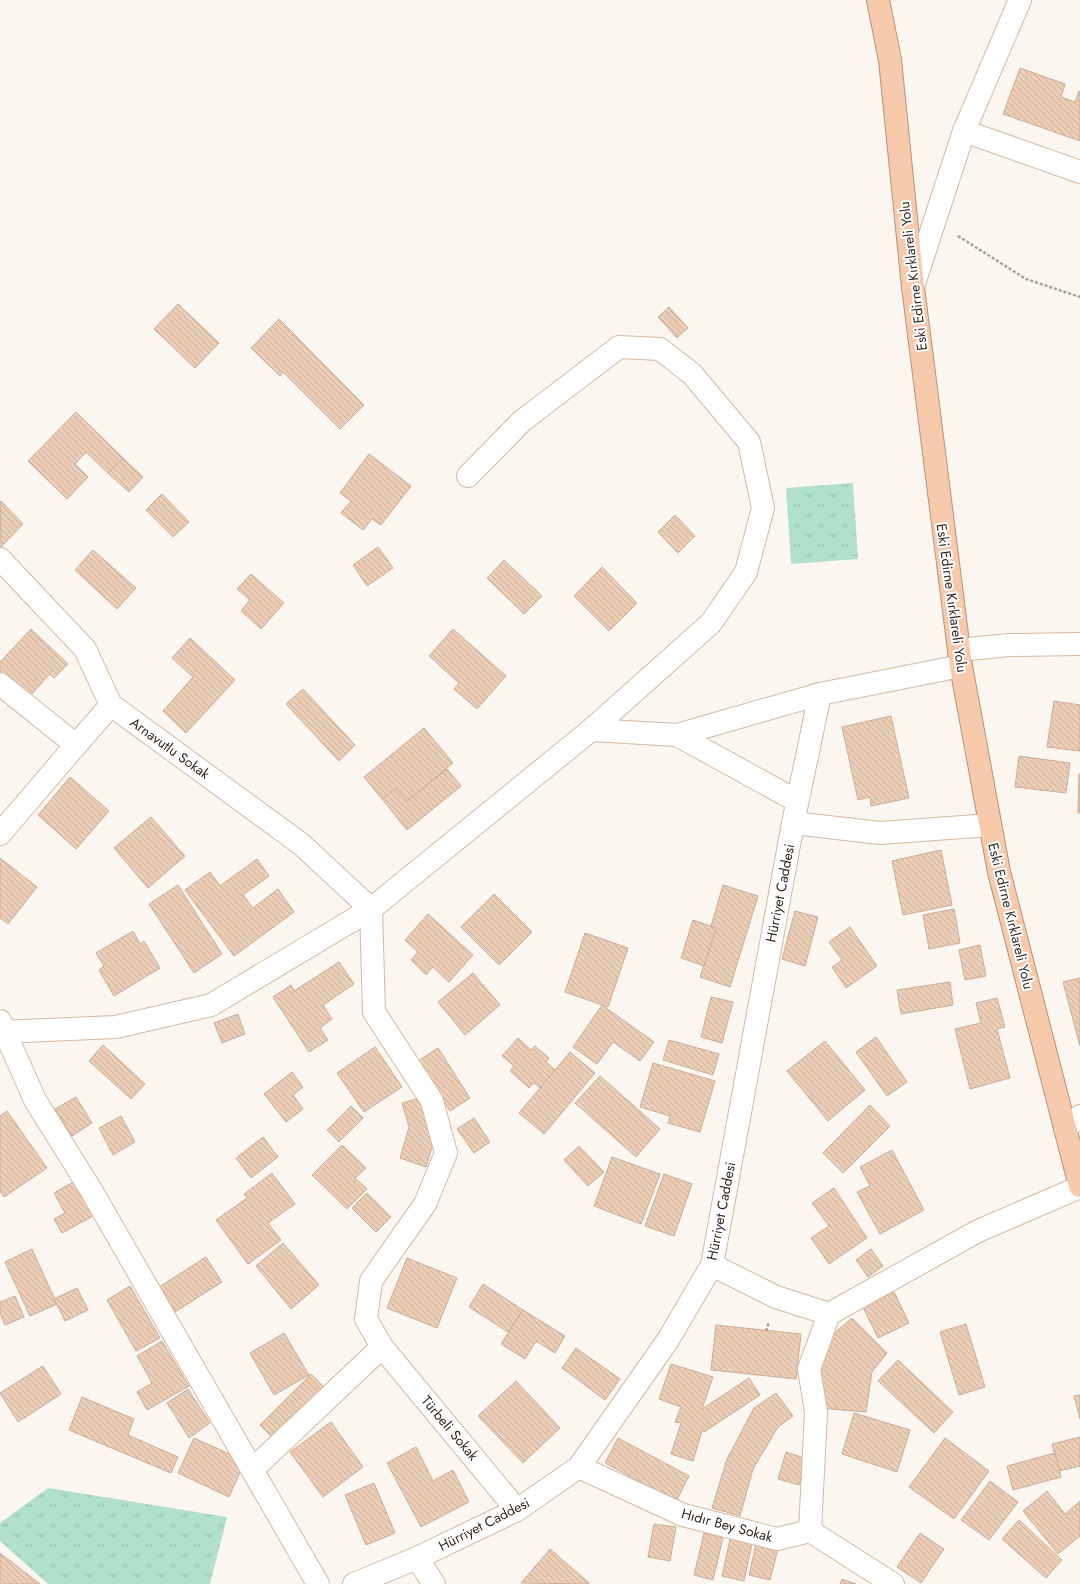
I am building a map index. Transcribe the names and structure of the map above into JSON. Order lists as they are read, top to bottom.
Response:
{
  "streets": {
    "highway": ["Eski Edirne Kırklareli Yolu"],
    "street": [
      "Arnavutlu Sokak",
      "Hürriyet Caddesi",
      "Türbeli Sokak",
      "Hıdır Bey Sokak"
    ]
  },
  "crossings": [
    ["Arnavutlu Sokak", "Türbeli Sokak"],
    ["Hürriyet Caddesi", "Türbeli Sokak"],
    ["Hürriyet Caddesi", "Hıdır Bey Sokak"]
  ]
}
